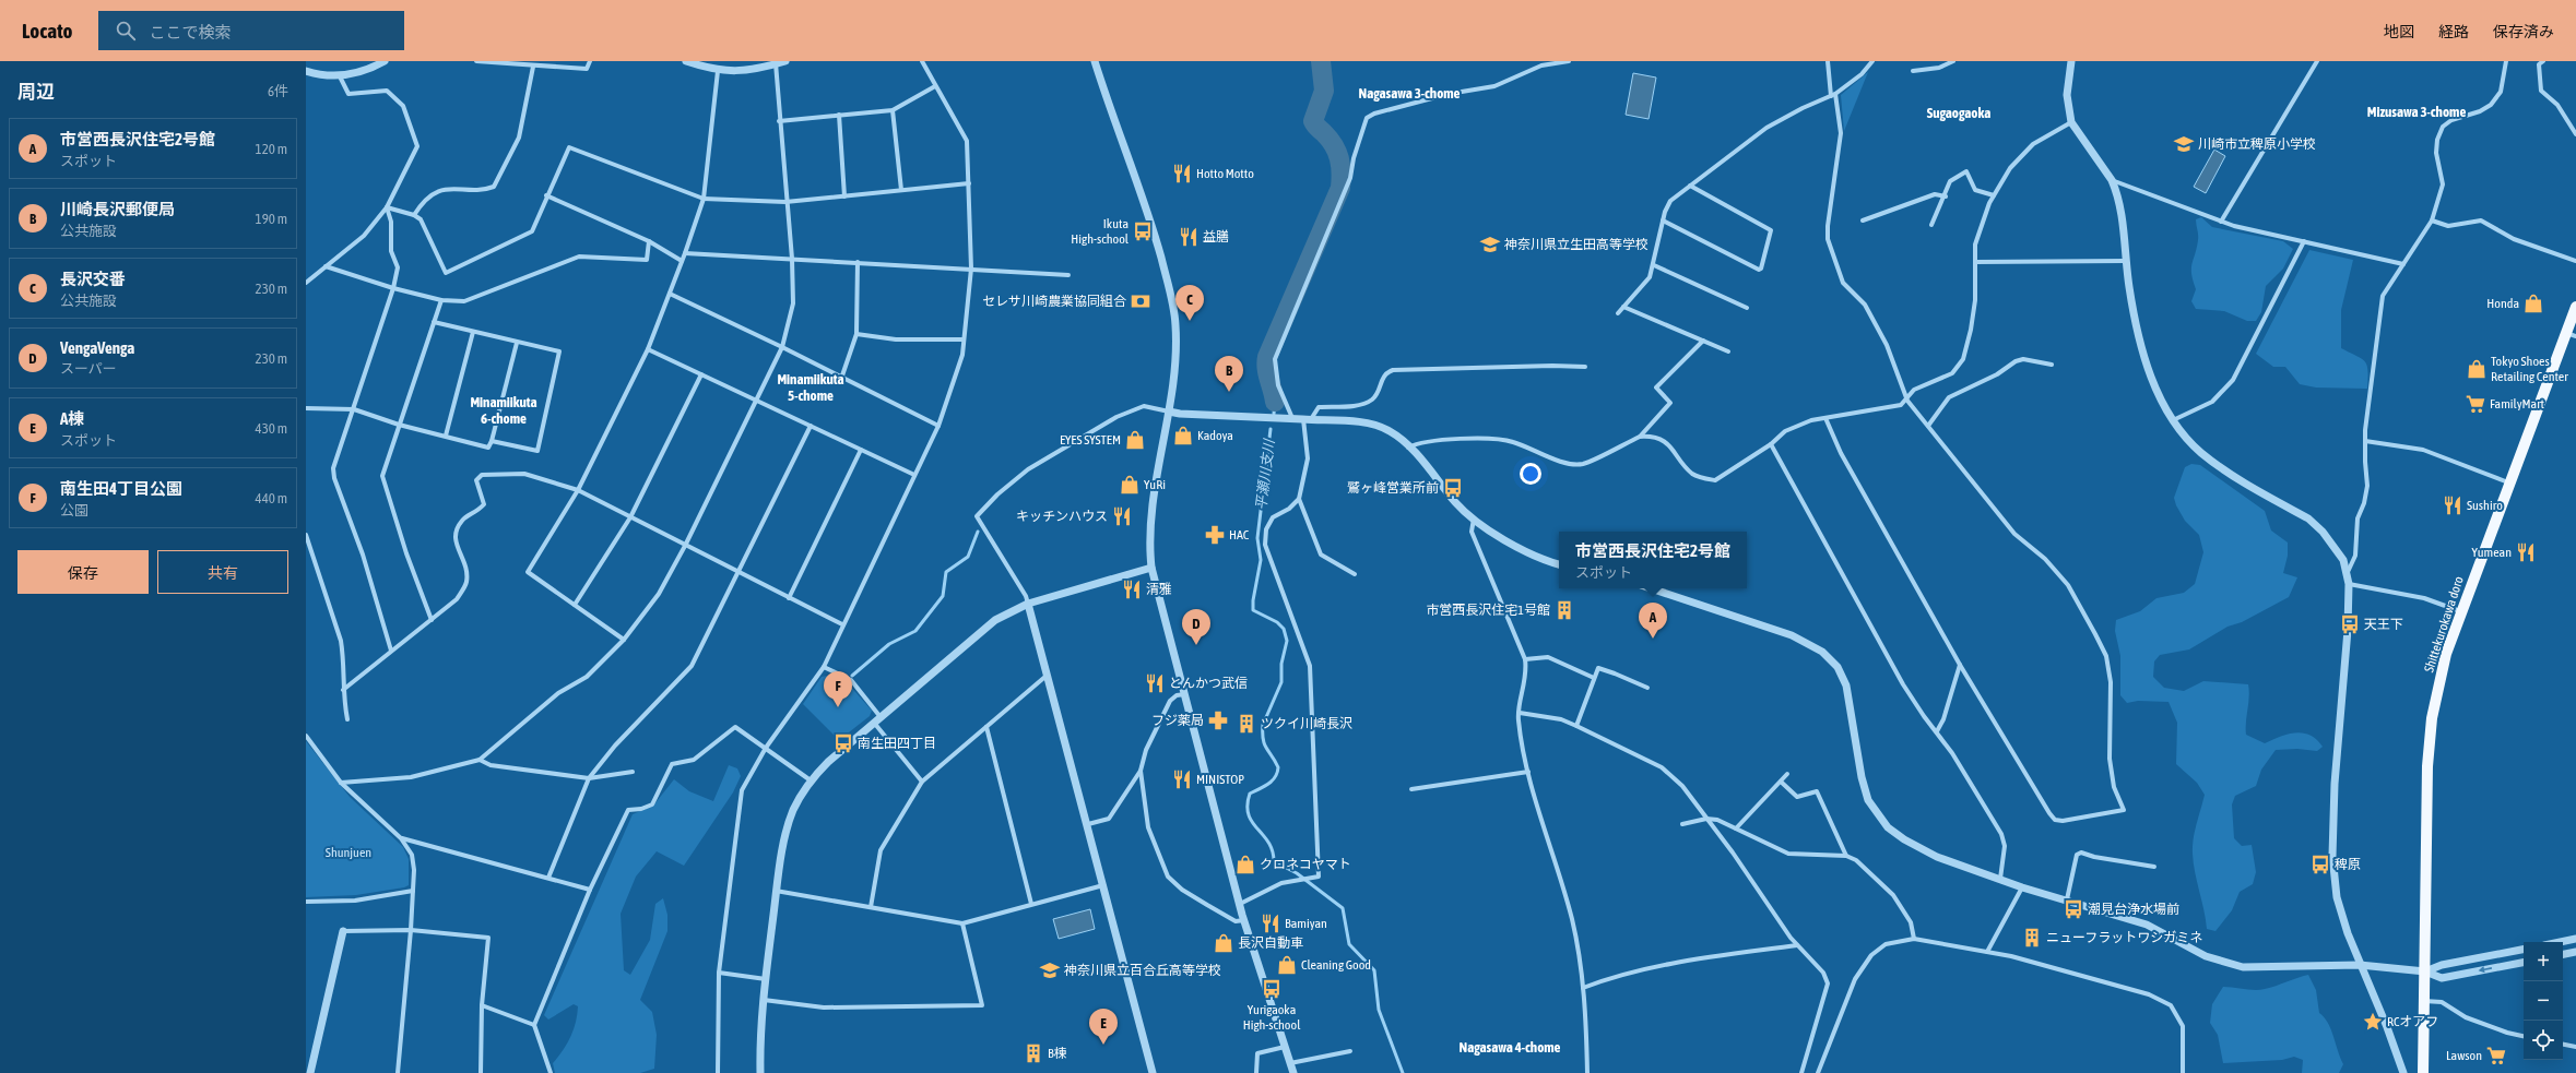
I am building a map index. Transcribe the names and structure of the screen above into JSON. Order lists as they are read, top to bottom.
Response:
{
  "streets": {
    "main road": ["Shittekurokawa doro"]
  },
  "districts": [
    "Nagasawa 3-chome",
    "Mizusawa 3-chome",
    "Sugaogaoka",
    "Minamiikuta 5-chome",
    "Minamiikuta 6-chome",
    "Nagasawa 4-chome"
  ],
  "water": ["平瀬川支川"],
  "parks": ["Shunjuen"],
  "places": {
    "school or university": ["川崎市立稗原小学校", "神奈川県立生田高等学校", "神奈川県立百合丘高等学校"],
    "restaurant": [
      "Hotto Motto",
      "益膳",
      "Sushiro",
      "キッチンハウス",
      "Yumean",
      "清雅",
      "とんかつ武信",
      "MINISTOP",
      "Bamiyan"
    ],
    "bus stop": [
      "Ikuta High-school",
      "鷲ヶ峰営業所前",
      "天王下",
      "南生田四丁目",
      "稗原",
      "潮見台浄水場前",
      "Yurigaoka High-school"
    ],
    "bank": ["セレサ川崎農業協同組合"],
    "shop": [
      "Honda",
      "Tokyo Shoes Retailing Center",
      "Kadoya",
      "EYES SYSTEM",
      "YuRi",
      "クロネコヤマト",
      "長沢自動車",
      "Cleaning Good"
    ],
    "supermarket": ["FamilyMart", "Lawson"],
    "pharmacy": ["HAC", "フジ薬局"],
    "building": [
      "市営西長沢住宅1号館",
      "ツクイ川崎長沢",
      "ニューフラットワシガミネ",
      "B棟"
    ],
    "place": ["RCオアフ"]
  },
  "page": {
    "header": "Locato",
    "search": "ここで検索",
    "nav": ["地図", "経路", "保存済み"],
    "heading": ["周辺", "6件"],
    "list": [
      {
        "mark": "A",
        "name": "市営西長沢住宅2号館",
        "note": "スポット",
        "value": "120 m"
      },
      {
        "mark": "B",
        "name": "川崎長沢郵便局",
        "note": "公共施設",
        "value": "190 m"
      },
      {
        "mark": "C",
        "name": "長沢交番",
        "note": "公共施設",
        "value": "230 m"
      },
      {
        "mark": "D",
        "name": "VengaVenga",
        "note": "スーパー",
        "value": "230 m"
      },
      {
        "mark": "E",
        "name": "A棟",
        "note": "スポット",
        "value": "430 m"
      },
      {
        "mark": "F",
        "name": "南生田4丁目公園",
        "note": "公園",
        "value": "440 m"
      }
    ],
    "pins": [
      "C",
      "B",
      "A",
      "D",
      "F",
      "E"
    ],
    "popup": ["市営西長沢住宅2号館", "スポット"],
    "buttons": ["保存", "共有"],
    "map_buttons": ["+", "−"]
  }
}
